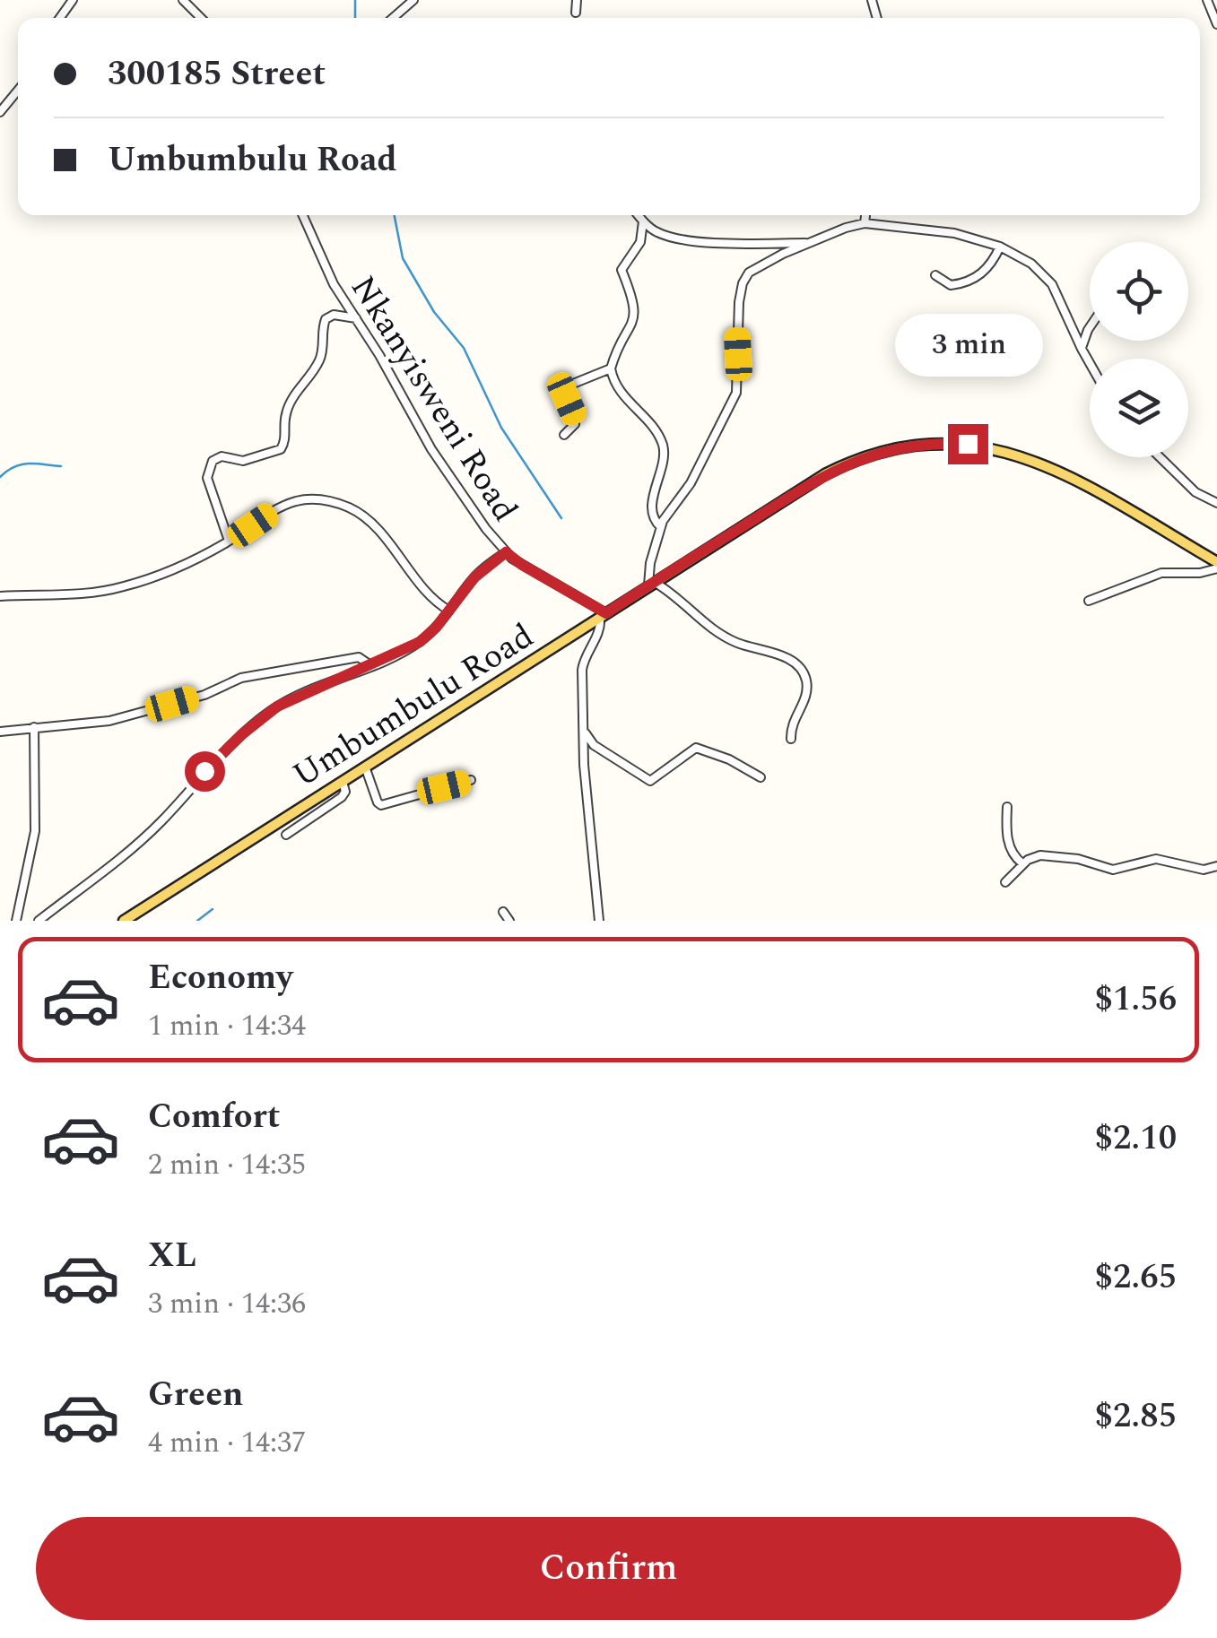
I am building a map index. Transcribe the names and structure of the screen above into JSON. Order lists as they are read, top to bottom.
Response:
{
  "streets": {
    "main road": ["Umbumbulu Road"],
    "street": ["Nkanyisweni Road"]
  },
  "crossings": [
    ["Nkanyisweni Road", "Umbumbulu Road"]
  ],
  "page": {
    "banner": ["300185 Street", "Umbumbulu Road"],
    "bubble": "3 min",
    "list": [
      {
        "name": "Economy",
        "note": "1 min · 14:34",
        "value": "$1.56"
      },
      {
        "name": "Comfort",
        "note": "2 min · 14:35",
        "value": "$2.10"
      },
      {
        "name": "XL",
        "note": "3 min · 14:36",
        "value": "$2.65"
      },
      {
        "name": "Green",
        "note": "4 min · 14:37",
        "value": "$2.85"
      }
    ],
    "buttons": "Confirm"
  }
}
